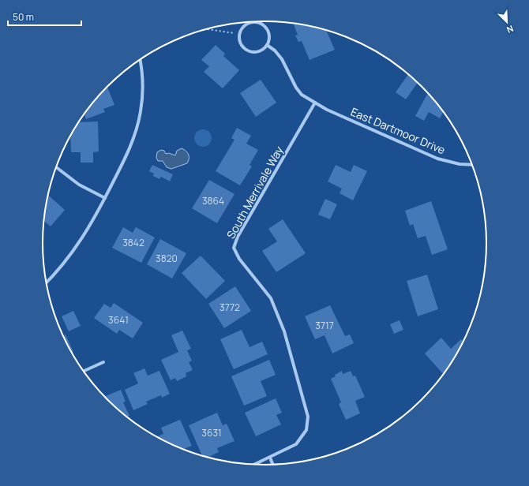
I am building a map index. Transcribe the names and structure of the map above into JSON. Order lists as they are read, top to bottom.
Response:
{
  "streets": {
    "street": ["East Dartmoor Drive", "South Merrivale Way"]
  },
  "crossings": [
    ["East Dartmoor Drive", "South Merrivale Way"]
  ],
  "house_numbers": [
    "3864",
    "3842",
    "3820",
    "3772",
    "3641",
    "3717",
    "3631"
  ],
  "scale_bar": "50 m",
  "north": "bottom right"
}
